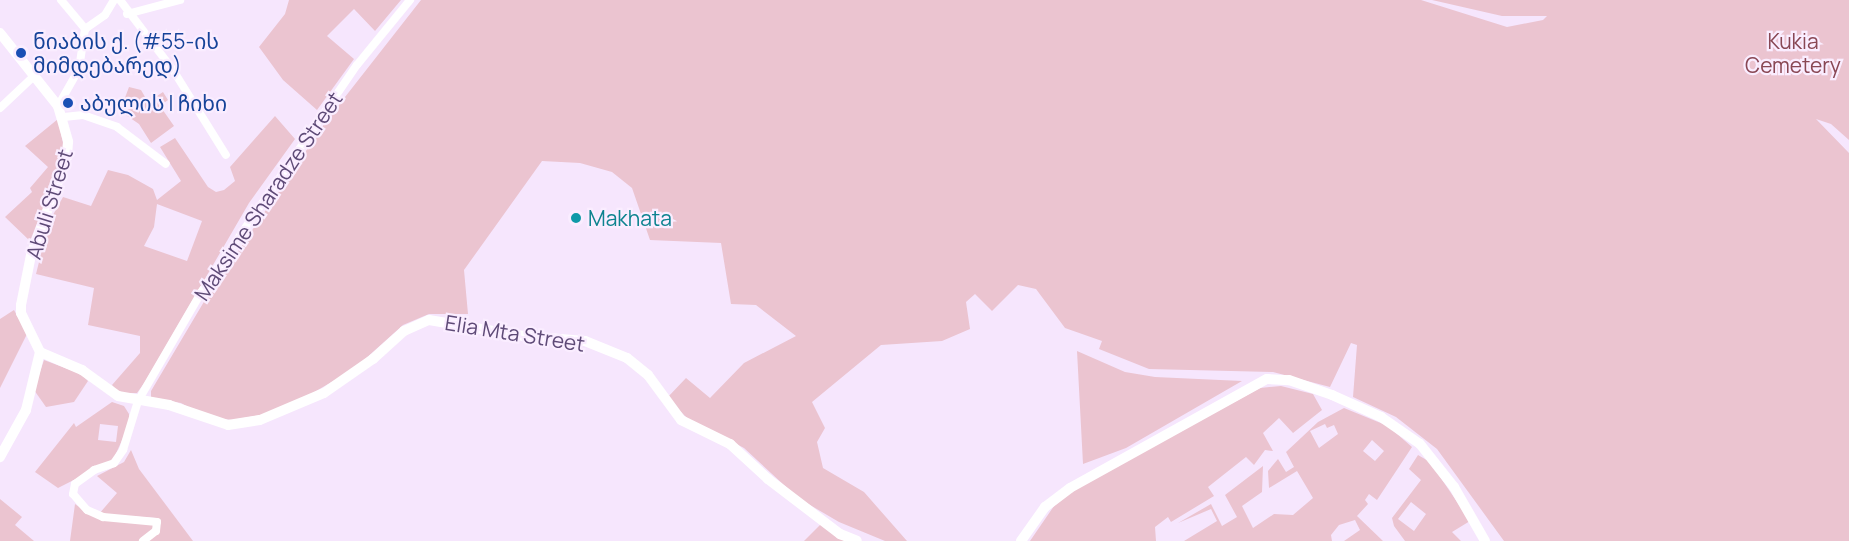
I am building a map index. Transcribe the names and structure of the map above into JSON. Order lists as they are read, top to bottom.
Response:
{
  "streets": {
    "street": ["Maksime Sharadze Street", "Abuli Street", "Elia Mta Street"]
  },
  "crossings": [
    ["Maksime Sharadze Street", "Elia Mta Street"],
    ["Abuli Street", "Elia Mta Street"]
  ],
  "parks": ["Kukia Cemetery"],
  "places": ["ნიაბის ქ. (#55-ის მიმდებარედ)", "აბულის I ჩიხი", "Makhata"]
}
